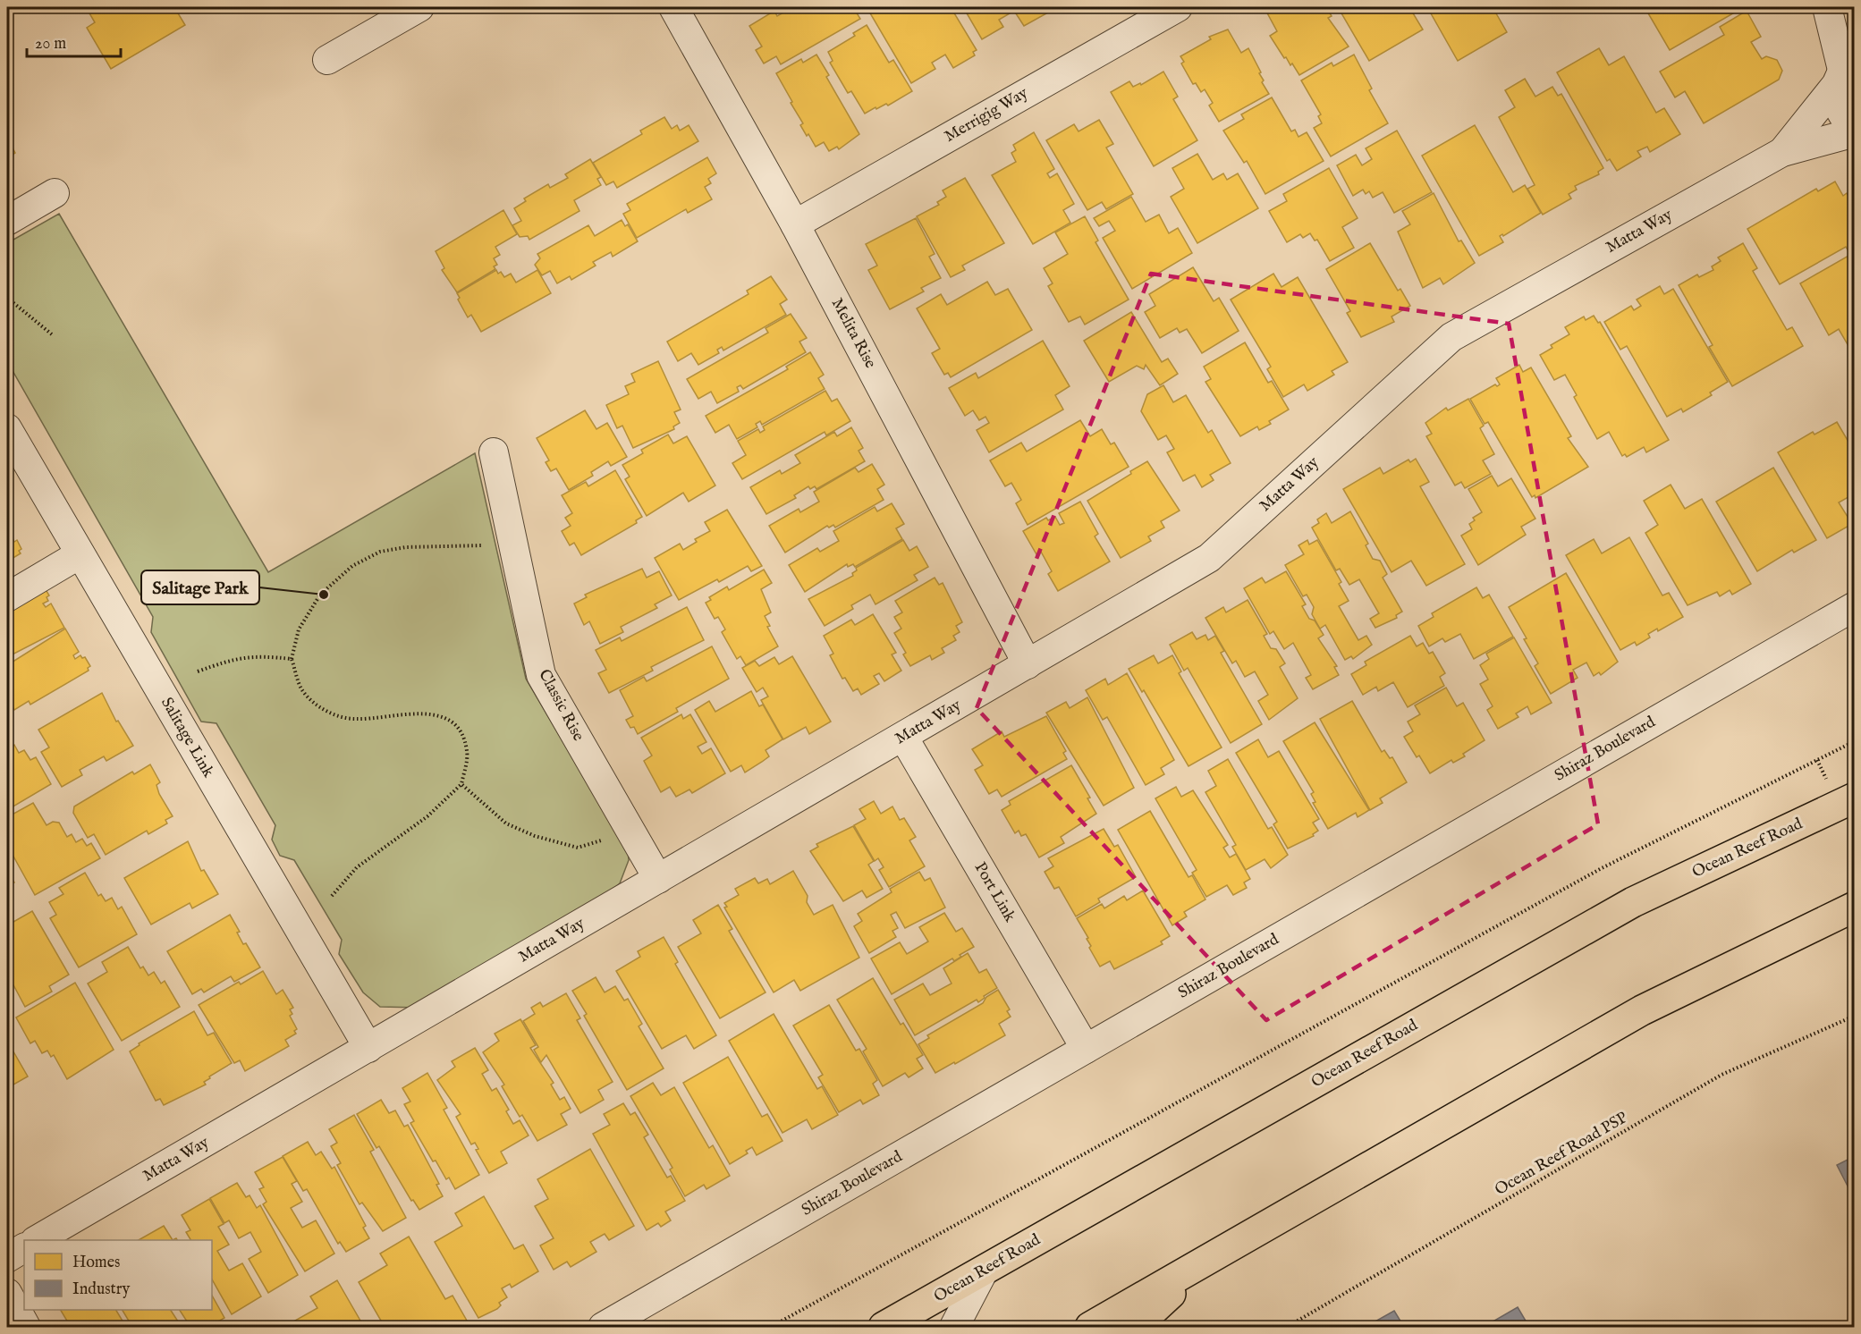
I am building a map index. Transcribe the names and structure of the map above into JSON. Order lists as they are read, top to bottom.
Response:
{
  "streets": {
    "main road": ["Ocean Reef Road"],
    "street": [
      "Merrigig Way",
      "Matta Way",
      "Melita Rise",
      "Classic Rise",
      "Salitage Link",
      "Shiraz Boulevard",
      "Port Link"
    ],
    "path": ["Ocean Reef Road PSP"]
  },
  "crossings": [
    ["Merrigig Way", "Melita Rise"],
    ["Matta Way", "Melita Rise"],
    ["Matta Way", "Classic Rise"],
    ["Matta Way", "Salitage Link"],
    ["Matta Way", "Port Link"],
    ["Shiraz Boulevard", "Port Link"]
  ],
  "places": ["Salitage Park"],
  "legend": ["Homes", "Industry"],
  "scale_bar": "20 m"
}
